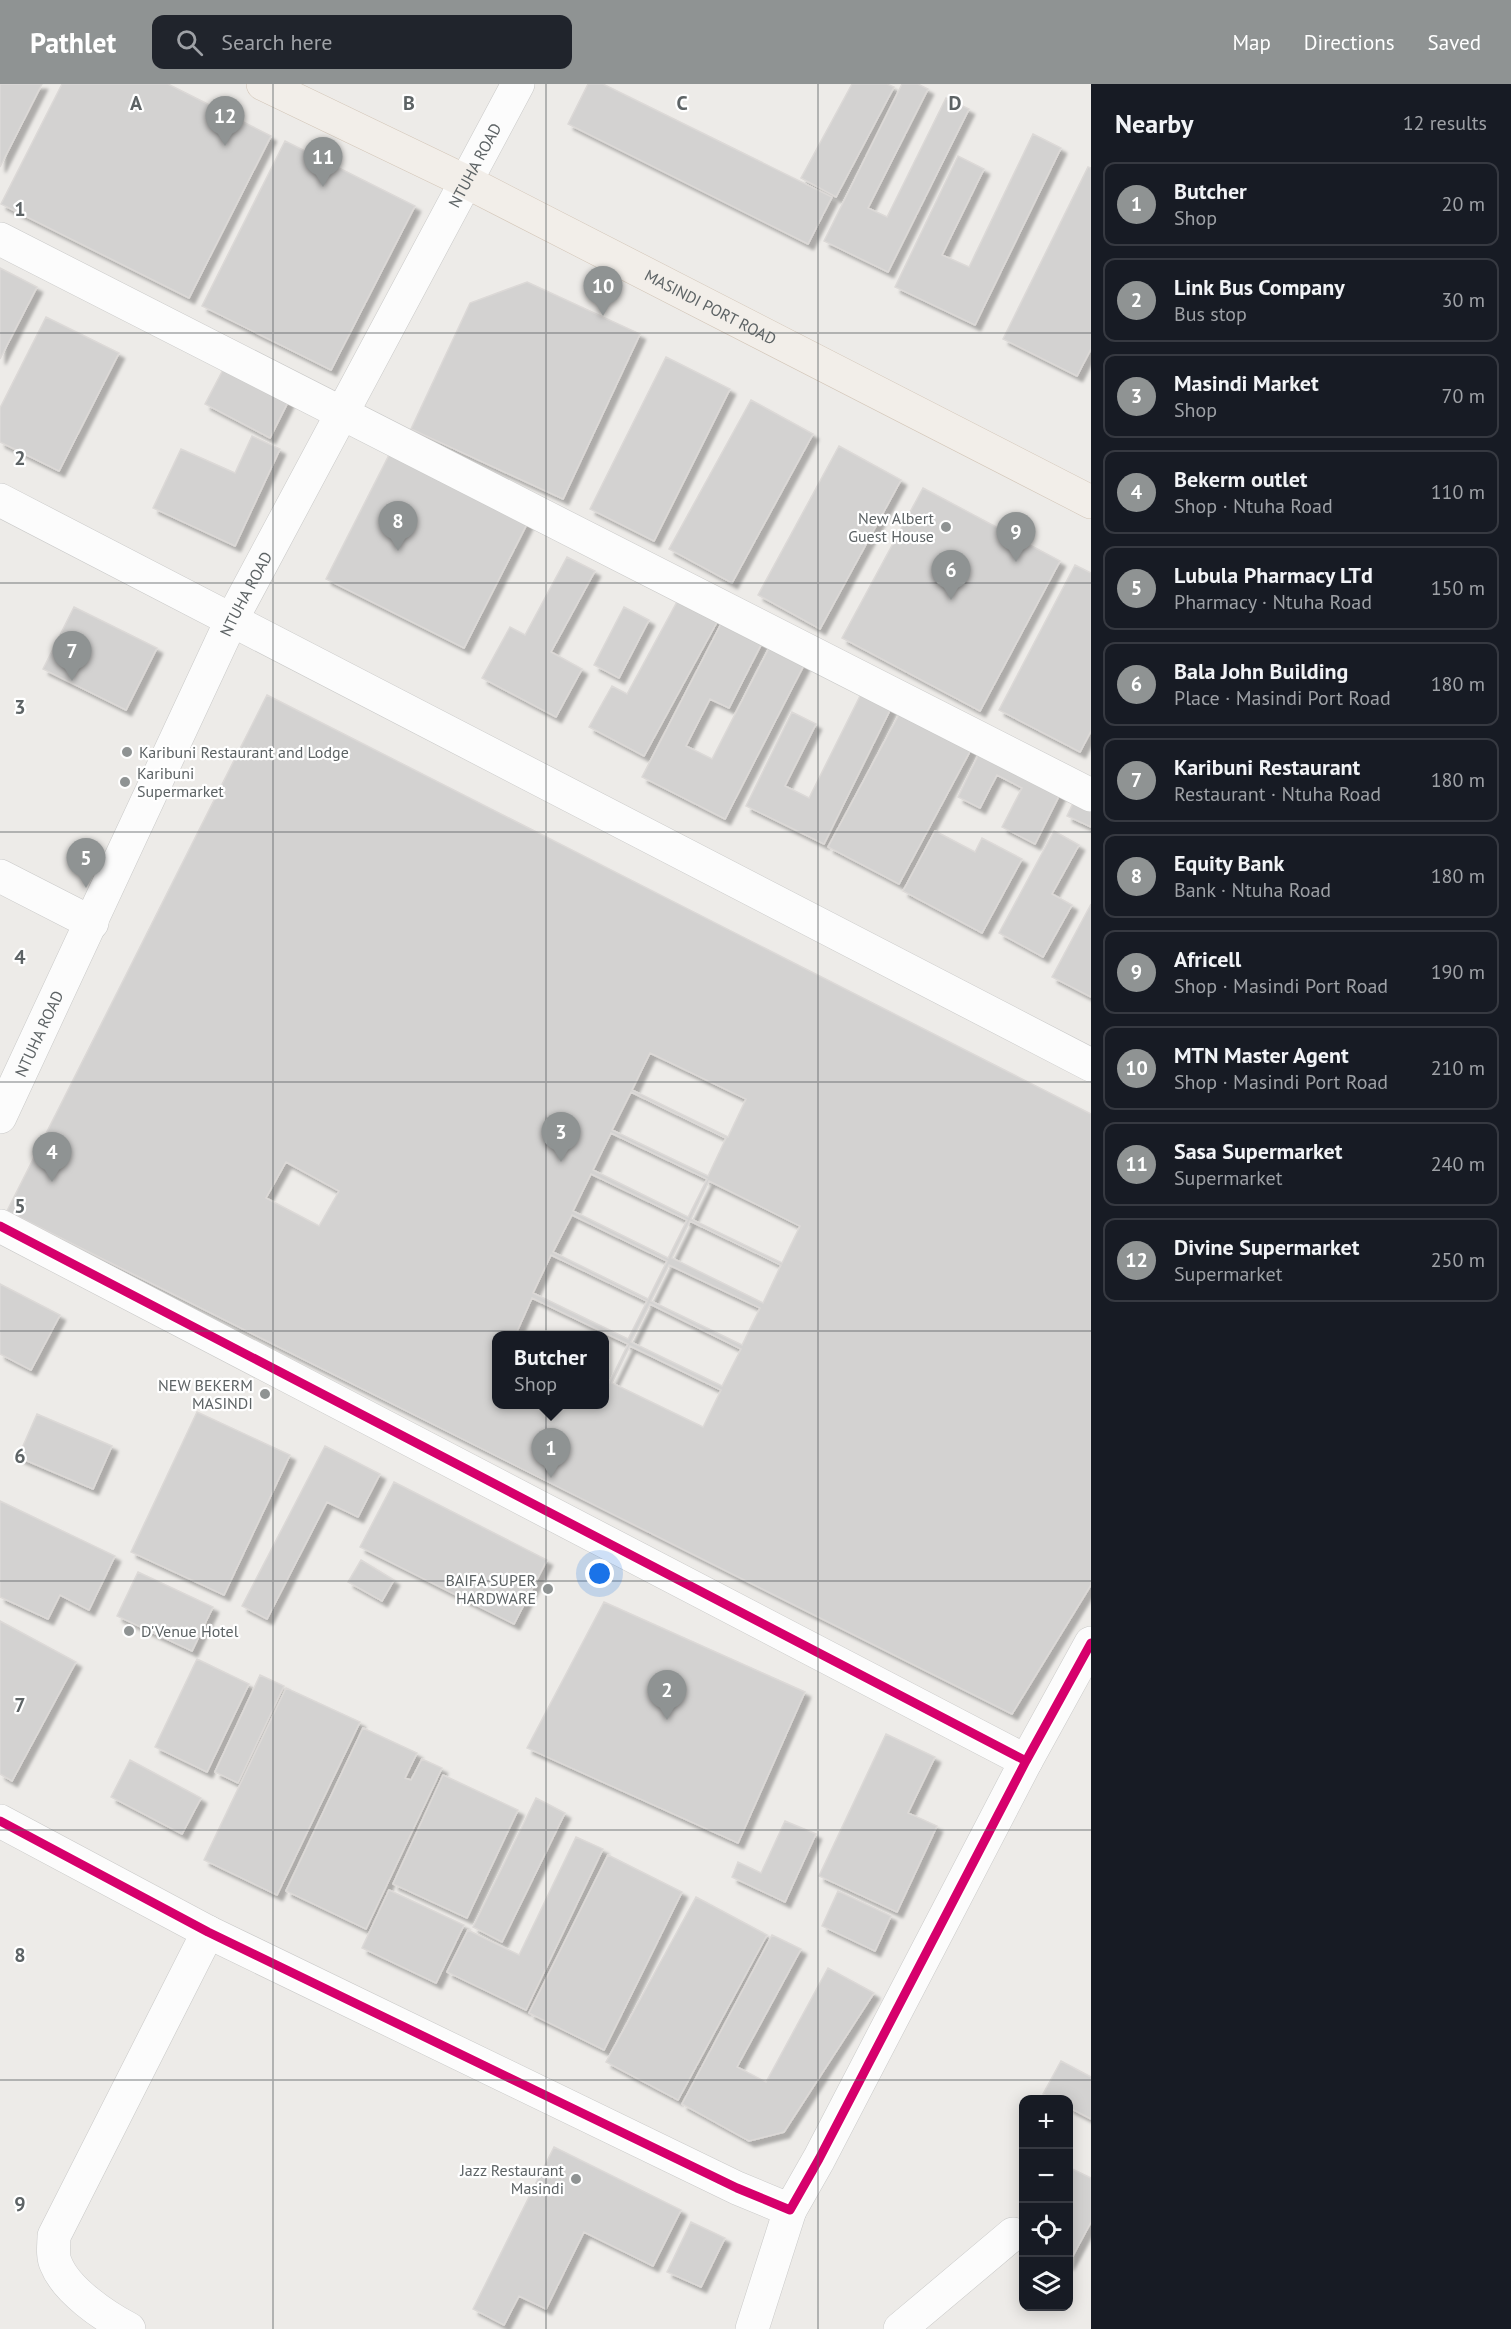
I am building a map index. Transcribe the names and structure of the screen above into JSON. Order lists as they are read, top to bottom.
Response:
{
  "streets": {
    "main road": ["MASINDI PORT ROAD"],
    "street": ["NTUHA ROAD"]
  },
  "crossings": [
    ["NTUHA ROAD", "MASINDI PORT ROAD"]
  ],
  "places": [
    "New Albert Guest House",
    "Karibuni Restaurant and Lodge",
    "Karibuni Supermarket",
    "NEW BEKERM MASINDI",
    "BAIFA SUPER HARDWARE",
    "D'Venue Hotel",
    "Jazz Restaurant Masindi"
  ],
  "page": {
    "header": "Pathlet",
    "search": "Search here",
    "nav": ["Map", "Directions", "Saved"],
    "heading": ["Nearby", "12 results"],
    "pins": [
      "12",
      "11",
      "10",
      "8",
      "9",
      "6",
      "7",
      "5",
      "3",
      "4",
      "1",
      "2"
    ],
    "list": [
      {
        "mark": "1",
        "name": "Butcher",
        "note": "Shop",
        "value": "20 m"
      },
      {
        "mark": "2",
        "name": "Link Bus Company",
        "note": "Bus stop",
        "value": "30 m"
      },
      {
        "mark": "3",
        "name": "Masindi Market",
        "note": "Shop",
        "value": "70 m"
      },
      {
        "mark": "4",
        "name": "Bekerm outlet",
        "note": "Shop · Ntuha Road",
        "value": "110 m"
      },
      {
        "mark": "5",
        "name": "Lubula Pharmacy LTd",
        "note": "Pharmacy · Ntuha Road",
        "value": "150 m"
      },
      {
        "mark": "6",
        "name": "Bala John Building",
        "note": "Place · Masindi Port Road",
        "value": "180 m"
      },
      {
        "mark": "7",
        "name": "Karibuni Restaurant",
        "note": "Restaurant · Ntuha Road",
        "value": "180 m"
      },
      {
        "mark": "8",
        "name": "Equity Bank",
        "note": "Bank · Ntuha Road",
        "value": "180 m"
      },
      {
        "mark": "9",
        "name": "Africell",
        "note": "Shop · Masindi Port Road",
        "value": "190 m"
      },
      {
        "mark": "10",
        "name": "MTN Master Agent",
        "note": "Shop · Masindi Port Road",
        "value": "210 m"
      },
      {
        "mark": "11",
        "name": "Sasa Supermarket",
        "note": "Supermarket",
        "value": "240 m"
      },
      {
        "mark": "12",
        "name": "Divine Supermarket",
        "note": "Supermarket",
        "value": "250 m"
      }
    ],
    "popup": ["Butcher", "Shop"],
    "map_buttons": ["+", "−"]
  },
  "grid": {
    "columns": [
      "A",
      "B",
      "C",
      "D"
    ],
    "rows": [
      "1",
      "2",
      "3",
      "4",
      "5",
      "6",
      "7",
      "8",
      "9"
    ]
  }
}
